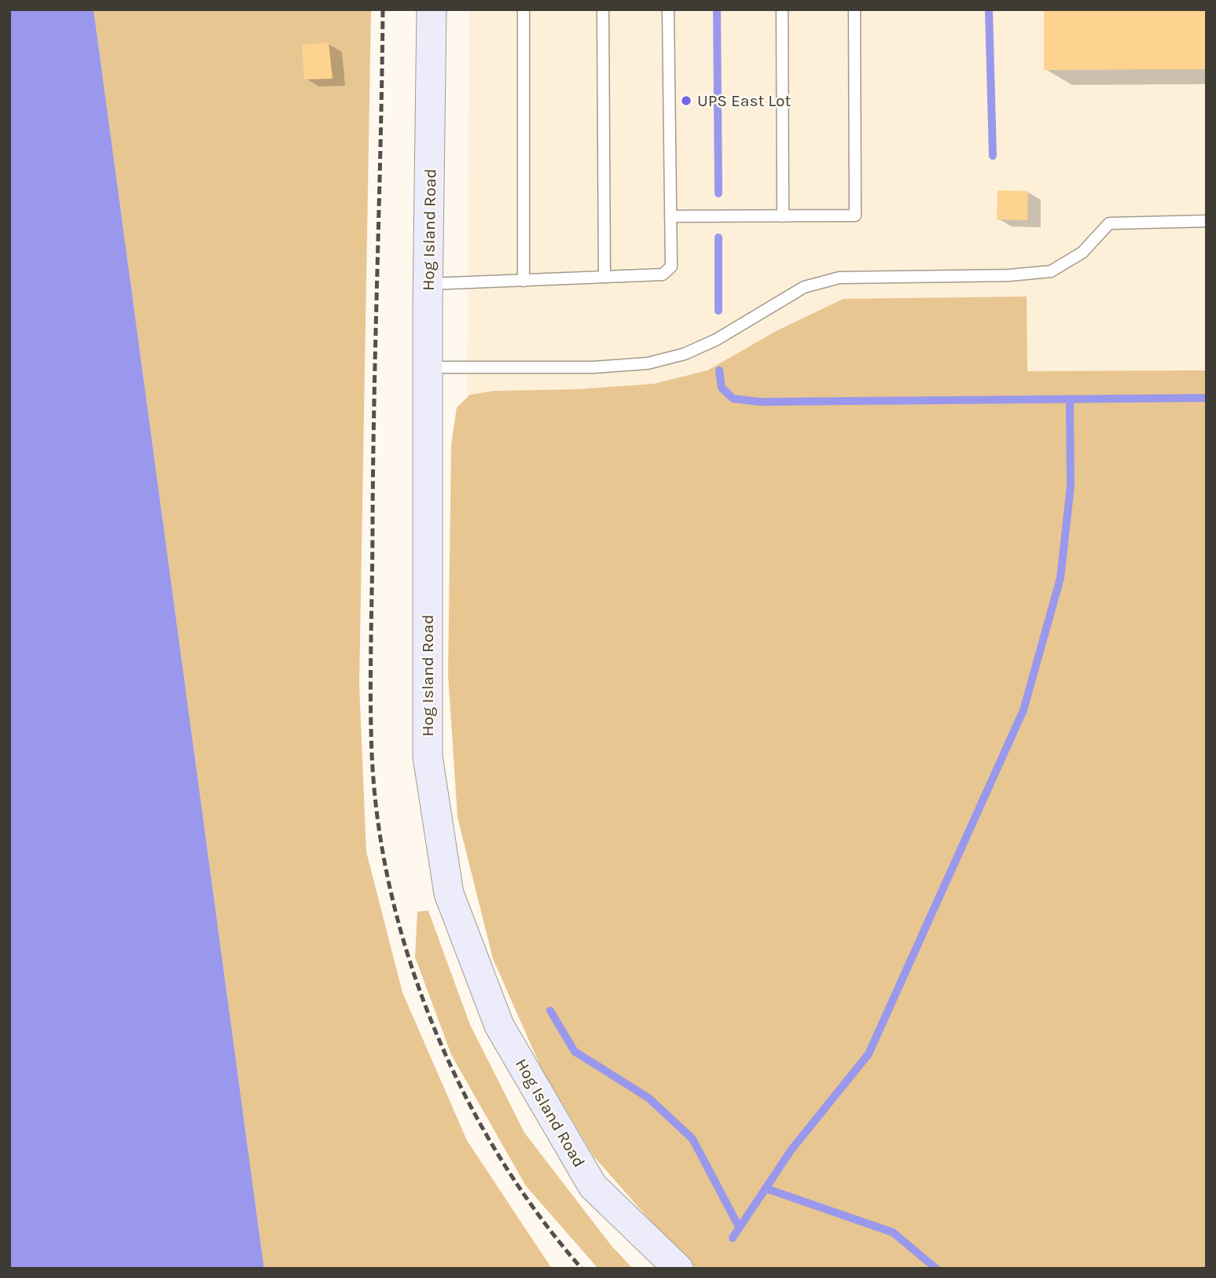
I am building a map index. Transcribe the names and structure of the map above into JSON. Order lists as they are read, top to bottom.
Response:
{
  "streets": {
    "street": ["Hog Island Road"]
  },
  "places": ["UPS East Lot"]
}
